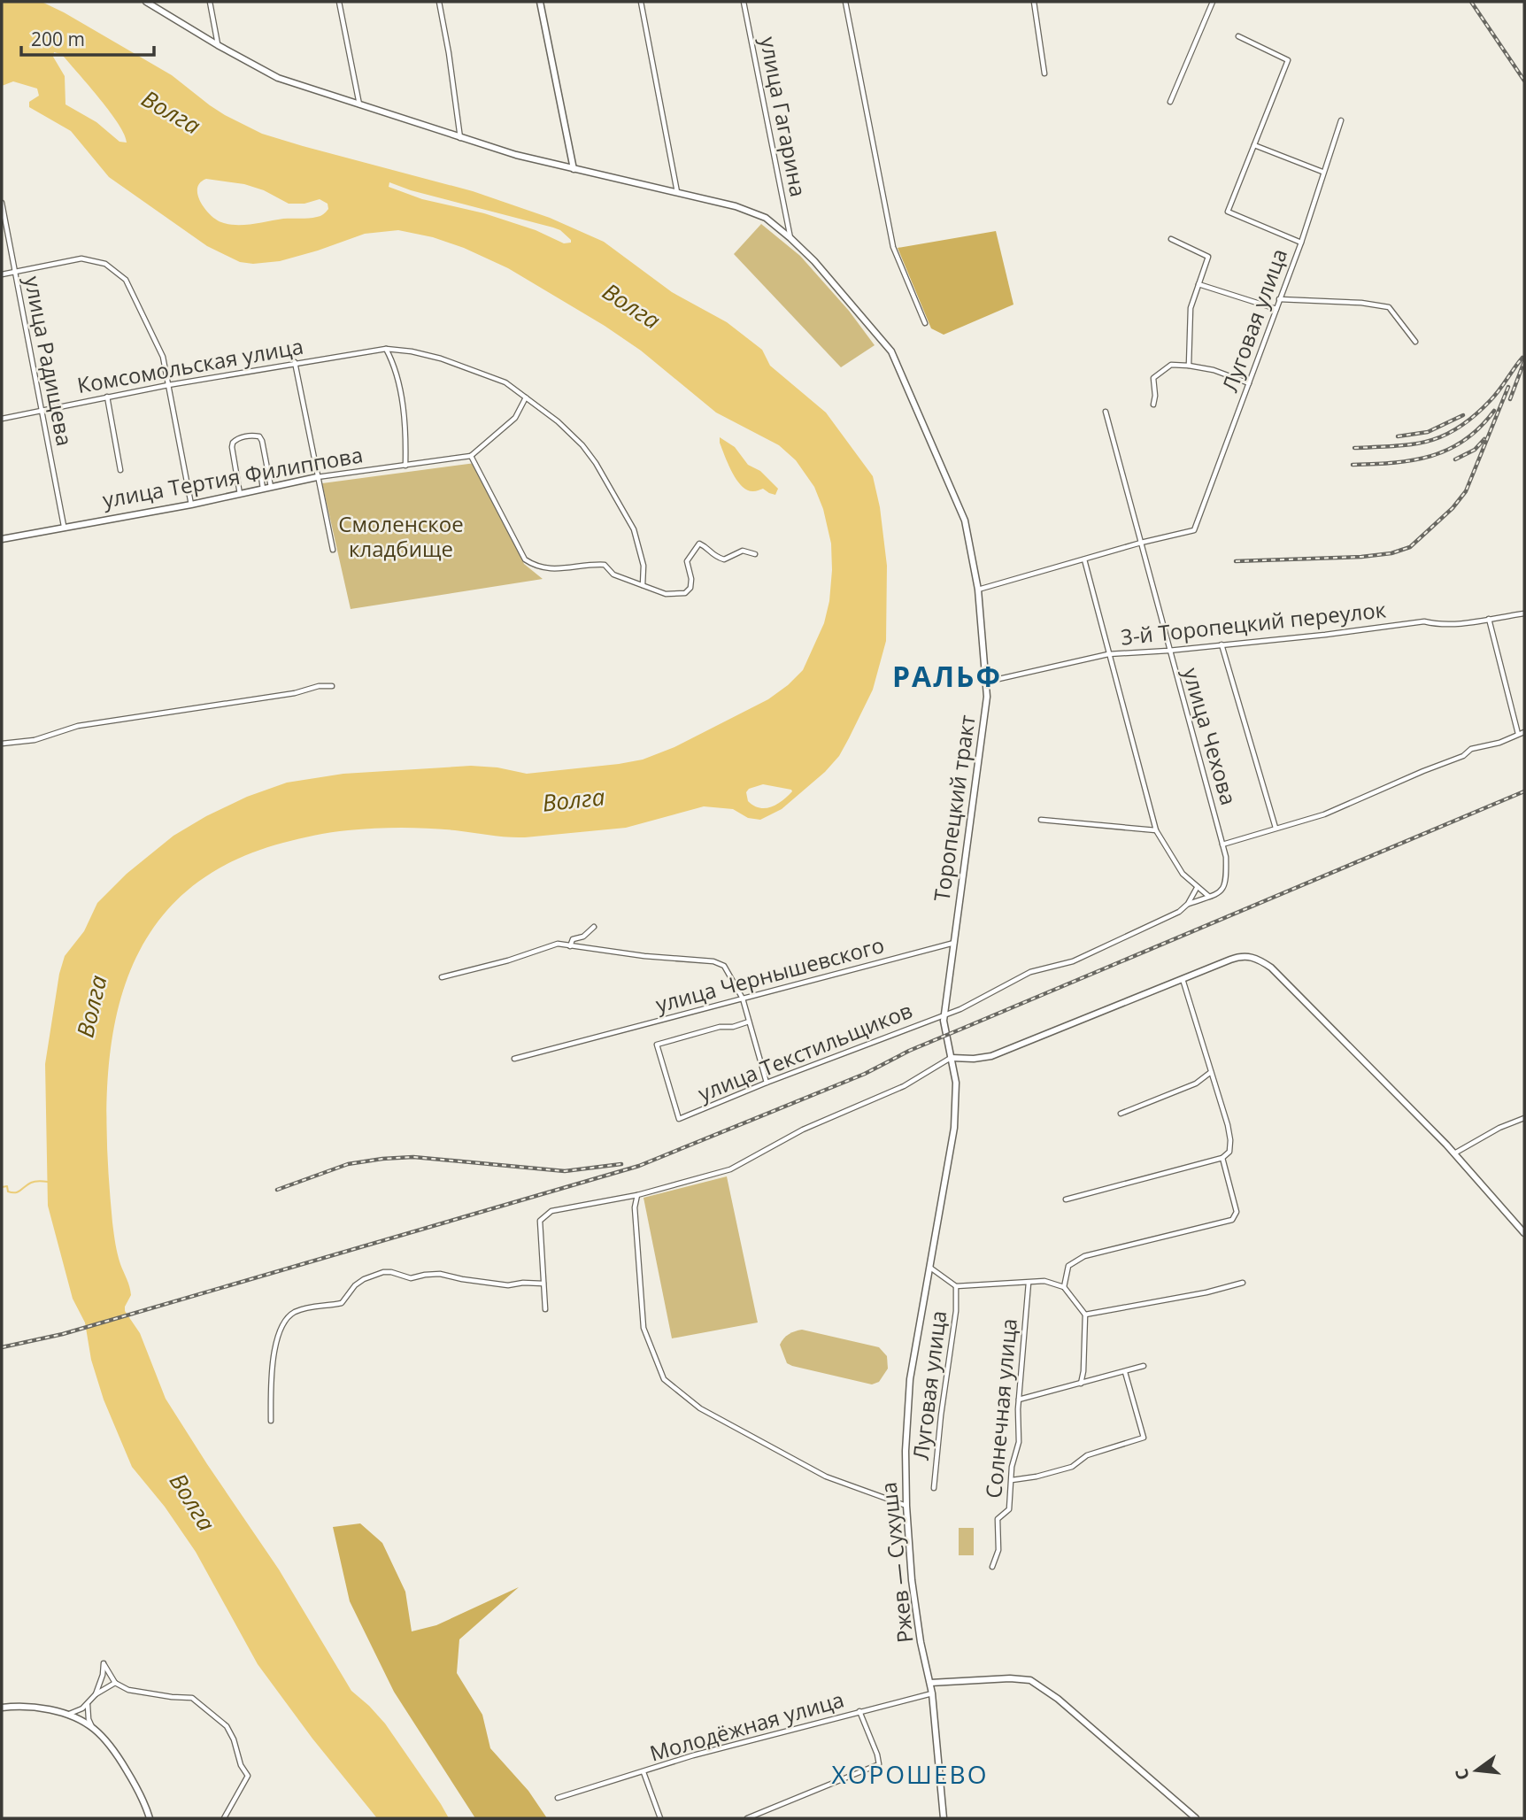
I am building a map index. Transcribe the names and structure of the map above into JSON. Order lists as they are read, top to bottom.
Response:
{
  "streets": {
    "main road": ["улица Тертия Филиппова", "Торопецкий тракт", "Ржев — Сухуша"],
    "street": [
      "улица Гагарина",
      "Луговая улица",
      "улица Радищева",
      "Комсомольская улица",
      "3-й Торопецкий переулок",
      "улица Чехова",
      "улица Чернышевского",
      "улица Текстильщиков",
      "Солнечная улица",
      "Молодёжная улица"
    ]
  },
  "crossings": [
    ["улица Гагарина", "Торопецкий тракт"],
    ["Луговая улица", "улица Чехова"],
    ["улица Радищева", "Комсомольская улица"],
    ["улица Радищева", "улица Тертия Филиппова"],
    ["3-й Торопецкий переулок", "улица Чехова"],
    ["3-й Торопецкий переулок", "Торопецкий тракт"],
    ["Торопецкий тракт", "улица Чернышевского"],
    ["Торопецкий тракт", "улица Текстильщиков"],
    ["Ржев — Сухуша", "Молодёжная улица"]
  ],
  "districts": ["РАЛЬФ", "ХОРОШЕВО"],
  "water": ["Волга"],
  "parks": ["Смоленское кладбище"],
  "scale_bar": "200 m",
  "north": "left"
}
